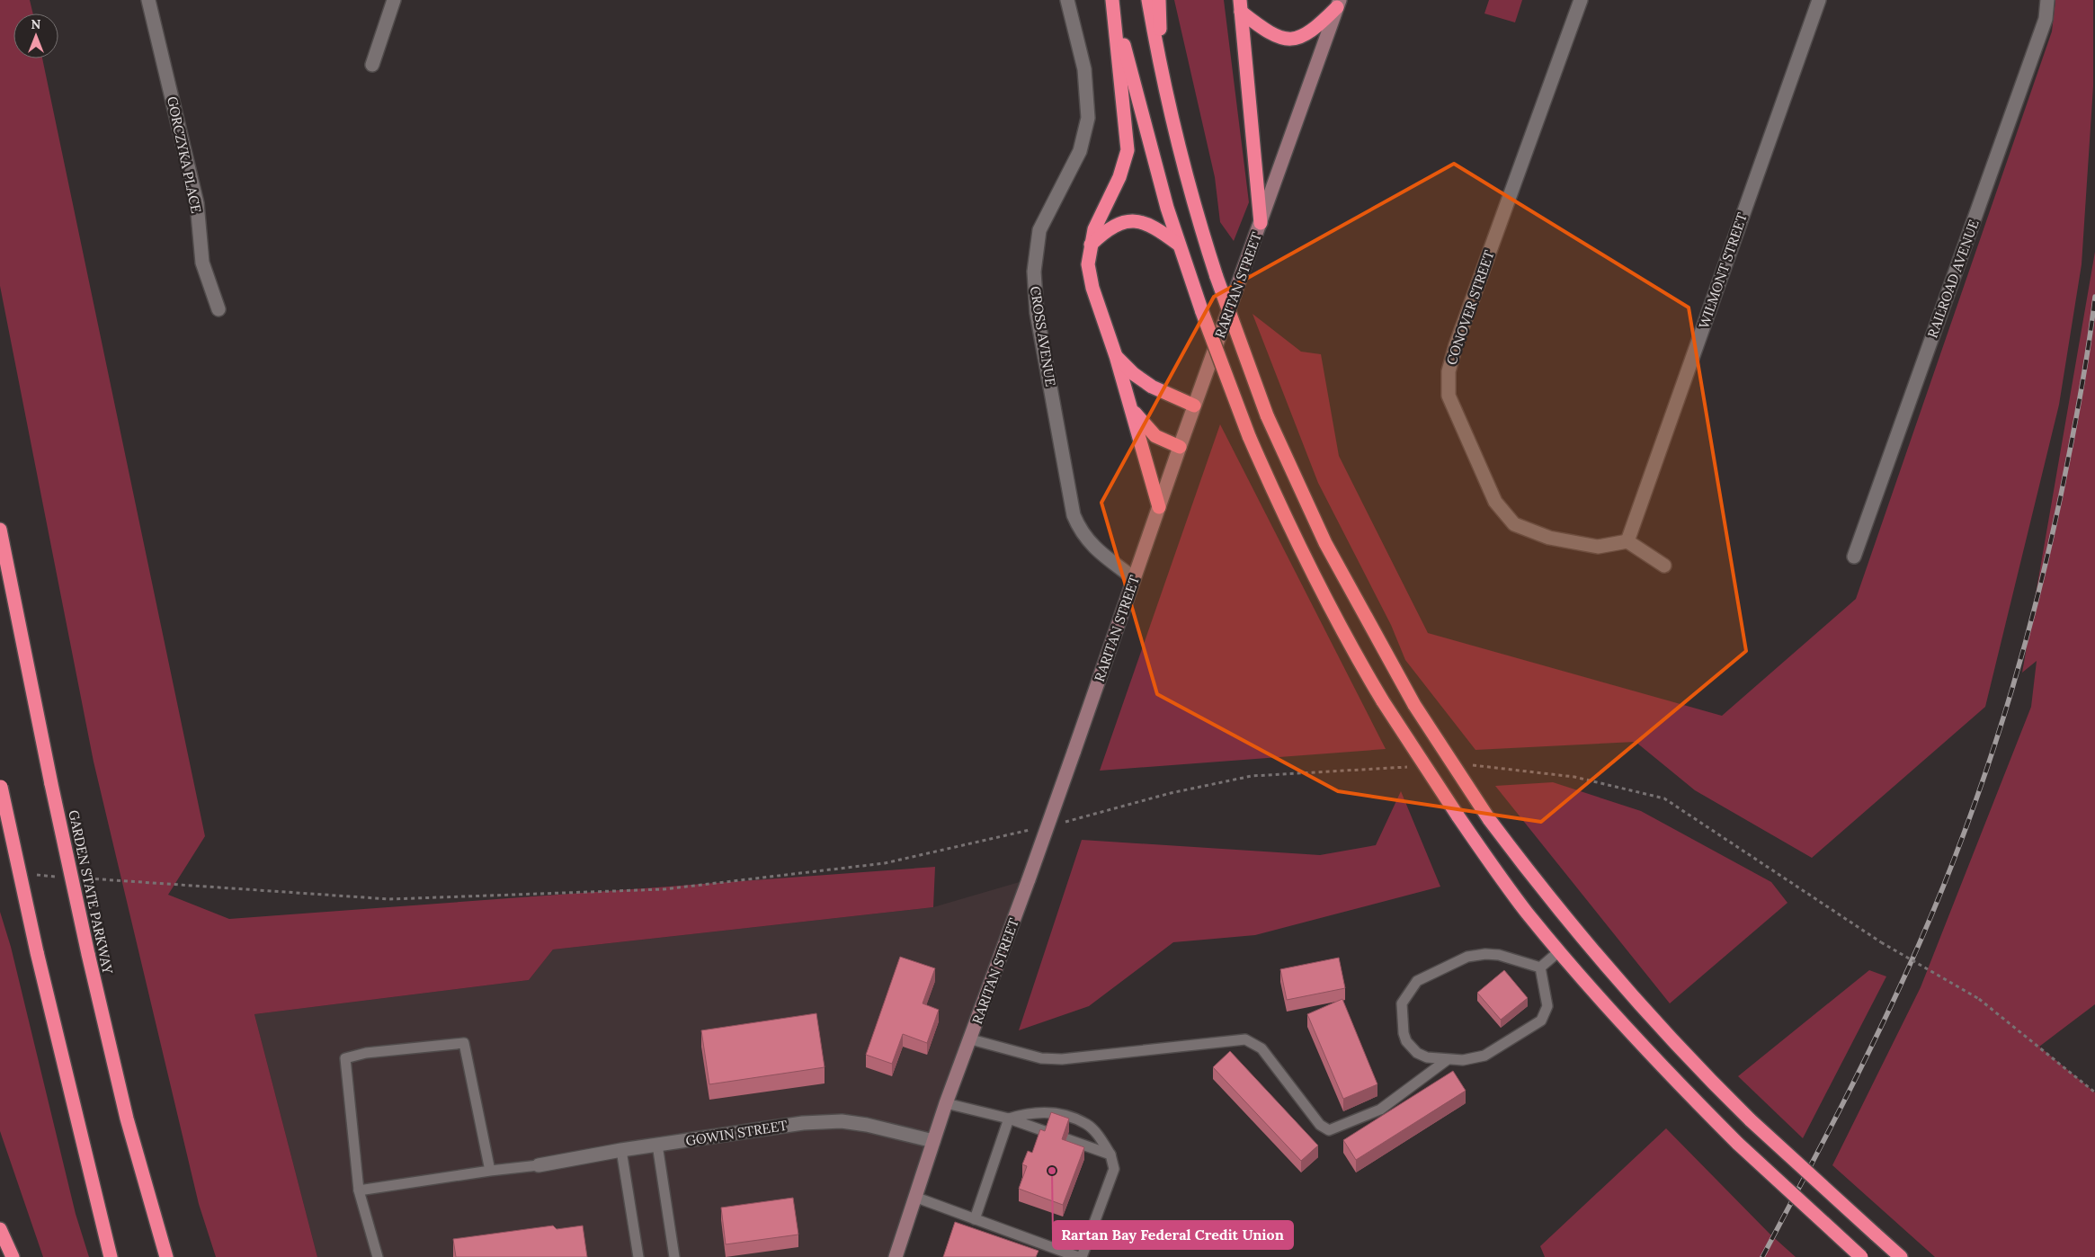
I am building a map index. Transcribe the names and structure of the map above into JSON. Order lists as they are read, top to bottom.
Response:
{
  "streets": {
    "highway": ["GARDEN STATE PARKWAY"],
    "street": [
      "GORCZYKA PLACE",
      "WILMONT STREET",
      "RAILROAD AVENUE",
      "RARITAN STREET",
      "CONOVER STREET",
      "CROSS AVENUE",
      "GOWIN STREET"
    ]
  },
  "crossings": [
    ["WILMONT STREET", "CONOVER STREET"],
    ["RARITAN STREET", "CROSS AVENUE"],
    ["RARITAN STREET", "GOWIN STREET"]
  ],
  "places": ["Rartan Bay Federal Credit Union"],
  "north": "top"
}
